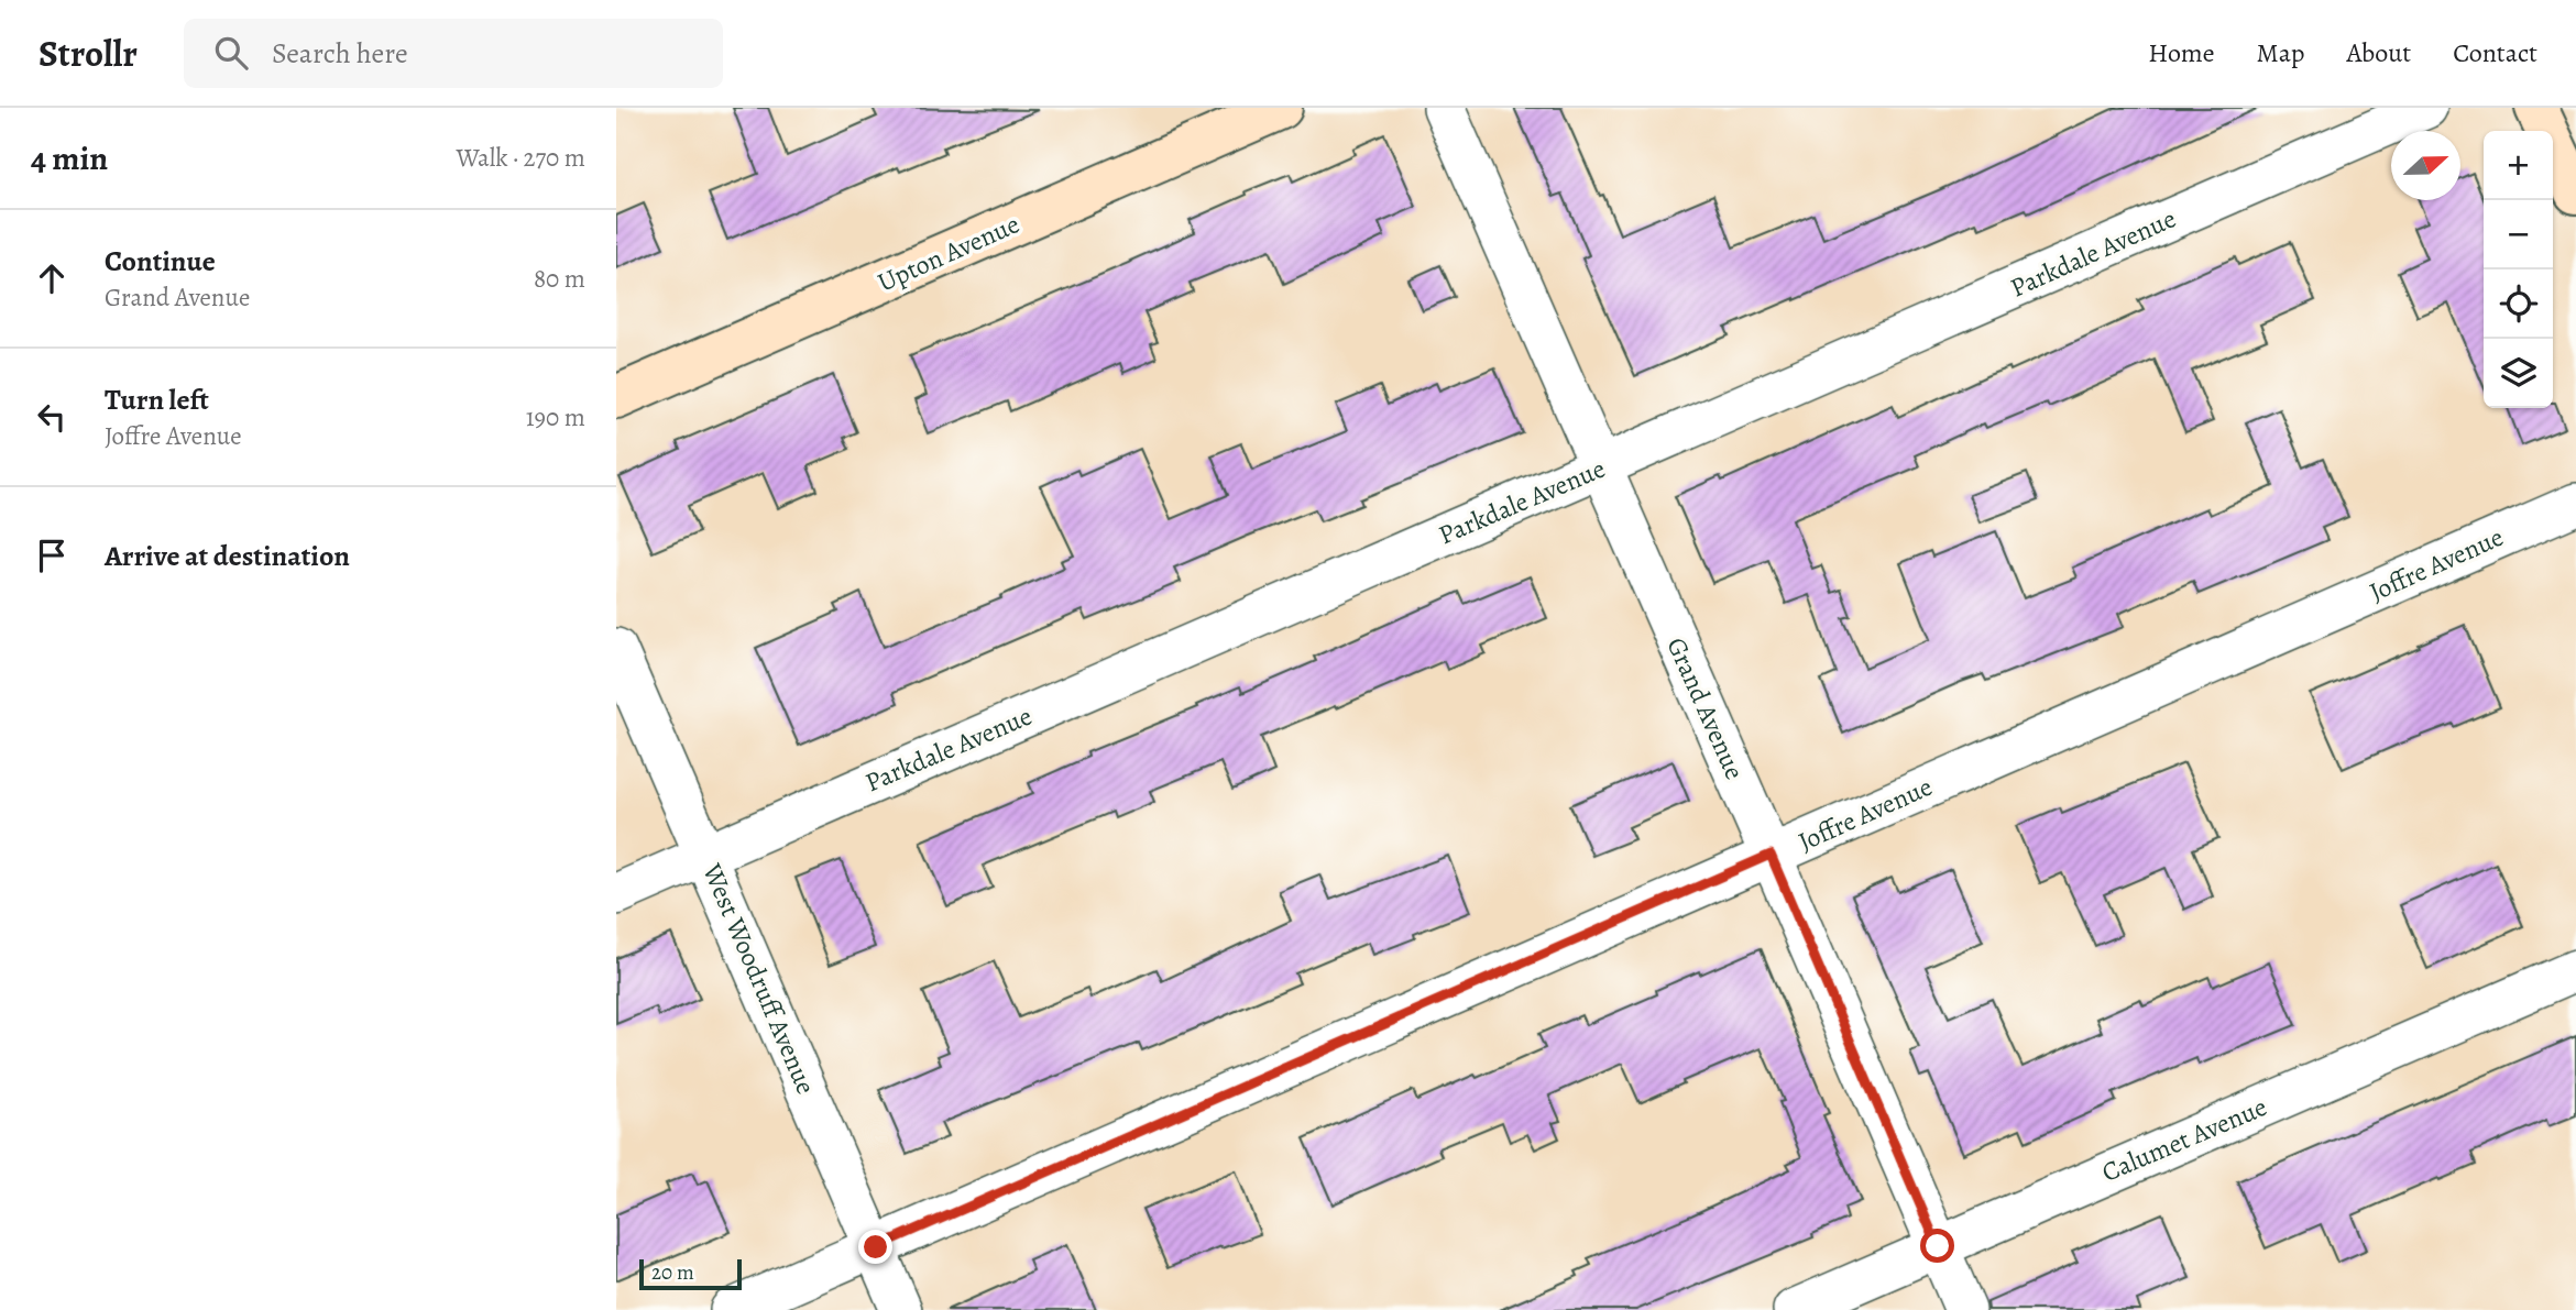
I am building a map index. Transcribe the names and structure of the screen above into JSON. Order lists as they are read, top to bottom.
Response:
{
  "streets": {
    "street": [
      "Upton Avenue",
      "Parkdale Avenue",
      "Joffre Avenue",
      "Grand Avenue",
      "West Woodruff Avenue",
      "Calumet Avenue"
    ]
  },
  "crossings": [
    ["Parkdale Avenue", "Grand Avenue"],
    ["Parkdale Avenue", "West Woodruff Avenue"],
    ["Joffre Avenue", "Grand Avenue"],
    ["Joffre Avenue", "West Woodruff Avenue"],
    ["Grand Avenue", "Calumet Avenue"]
  ],
  "scale_bar": "20 m",
  "north": "right",
  "page": {
    "header": "Strollr",
    "search": "Search here",
    "nav": [
      "Home",
      "Map",
      "About",
      "Contact"
    ],
    "heading": ["4 min", "Walk · 270 m"],
    "map_buttons": ["+", "−"],
    "list": [
      ["Continue", "Grand Avenue", "80 m"],
      ["Turn left", "Joffre Avenue", "190 m"],
      "Arrive at destination"
    ],
    "scale": "20 m"
  }
}
